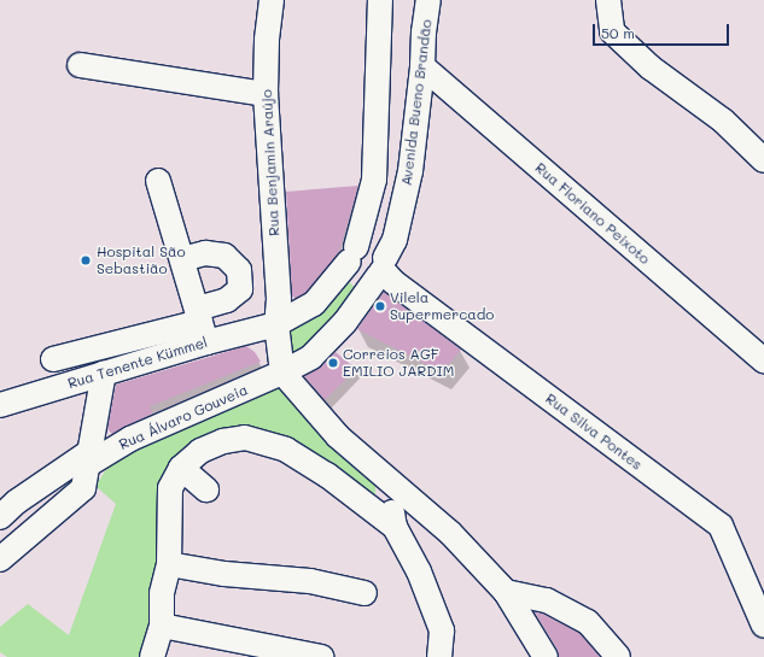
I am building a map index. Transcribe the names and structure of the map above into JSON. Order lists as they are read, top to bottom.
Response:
{
  "streets": {
    "street": [
      "Avenida Bueno Brandão",
      "Rua Benjamin Araújo",
      "Rua Floriano Peixoto",
      "Rua Tenente Kümmel",
      "Rua Álvaro Gouveia",
      "Rua Silva Pontes"
    ]
  },
  "crossings": [
    ["Avenida Bueno Brandão", "Rua Benjamin Araújo"],
    ["Avenida Bueno Brandão", "Rua Floriano Peixoto"],
    ["Avenida Bueno Brandão", "Rua Tenente Kümmel"],
    ["Avenida Bueno Brandão", "Rua Álvaro Gouveia"],
    ["Avenida Bueno Brandão", "Rua Silva Pontes"],
    ["Rua Benjamin Araújo", "Rua Tenente Kümmel"],
    ["Rua Benjamin Araújo", "Rua Álvaro Gouveia"],
    ["Rua Tenente Kümmel", "Rua Silva Pontes"]
  ],
  "places": ["Hospital São Sebastião", "Vilela Supermercado", "Correios AGF EMILIO JARDIM"],
  "scale_bar": "50 m"
}
